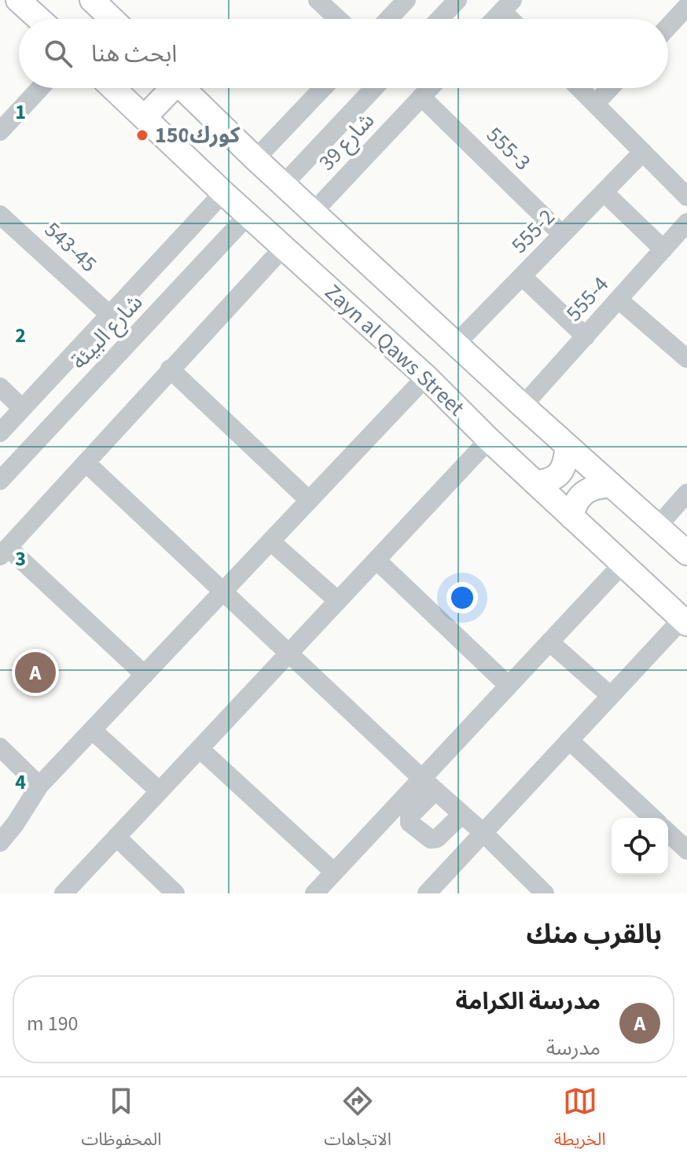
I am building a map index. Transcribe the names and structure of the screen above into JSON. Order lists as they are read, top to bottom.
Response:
{
  "streets": {
    "main road": ["Zayn al Qaws Street"],
    "street": [
      "شارع 39",
      "555-3",
      "555-2",
      "543-45",
      "555-4",
      "شارع البيئة"
    ]
  },
  "crossings": [
    ["شارع 39", "555-3"],
    ["555-3", "555-2"],
    ["543-45", "شارع البيئة"],
    ["شارع البيئة", "Zayn al Qaws Street"]
  ],
  "places": ["كورك150"],
  "page": {
    "search": "ابحث هنا",
    "pins": "A",
    "heading": "بالقرب منك",
    "list": [
      {
        "mark": "A",
        "name": "مدرسة الكرامة",
        "note": "مدرسة",
        "value": "190 m"
      }
    ],
    "nav": ["الخريطة", "الاتجاهات", "المحفوظات"]
  },
  "grid": {
    "rows": [
      "1",
      "2",
      "3",
      "4"
    ]
  }
}
